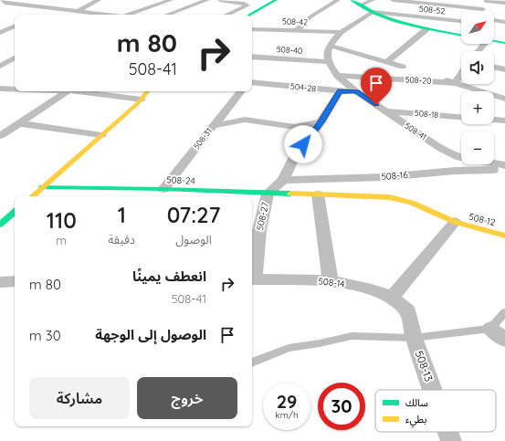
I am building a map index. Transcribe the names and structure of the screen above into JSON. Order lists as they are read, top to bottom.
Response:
{
  "streets": {
    "street": [
      "508-52",
      "508-42",
      "508-40",
      "508-20",
      "504-28",
      "508-18",
      "508-41",
      "508-31",
      "508-16",
      "508-24",
      "508-27",
      "508-12",
      "508-14",
      "508-13"
    ]
  },
  "crossings": [
    ["508-40", "508-41"],
    ["508-20", "508-41"],
    ["504-28", "508-41"],
    ["504-28", "508-27"],
    ["508-18", "508-41"],
    ["508-31", "508-24"],
    ["508-16", "508-27"],
    ["508-24", "508-27"],
    ["508-24", "508-12"],
    ["508-27", "508-14"],
    ["508-14", "508-13"]
  ],
  "legend": ["سالك", "بطيء"],
  "north": "top right",
  "page": {
    "map_buttons": ["+", "−"],
    "turn": ["80 m", "508-41"],
    "eta": [
      "07:27",
      "الوصول",
      "1",
      "دقيقة",
      "110",
      "m"
    ],
    "list": [
      {
        "name": "انعطف يمينًا",
        "note": "508-41",
        "value": "80 m"
      },
      {
        "name": "الوصول إلى الوجهة",
        "value": "30 m"
      }
    ],
    "buttons": ["خروج", "مشاركة"],
    "speed": "29 km/h",
    "limit": "30"
  }
}
